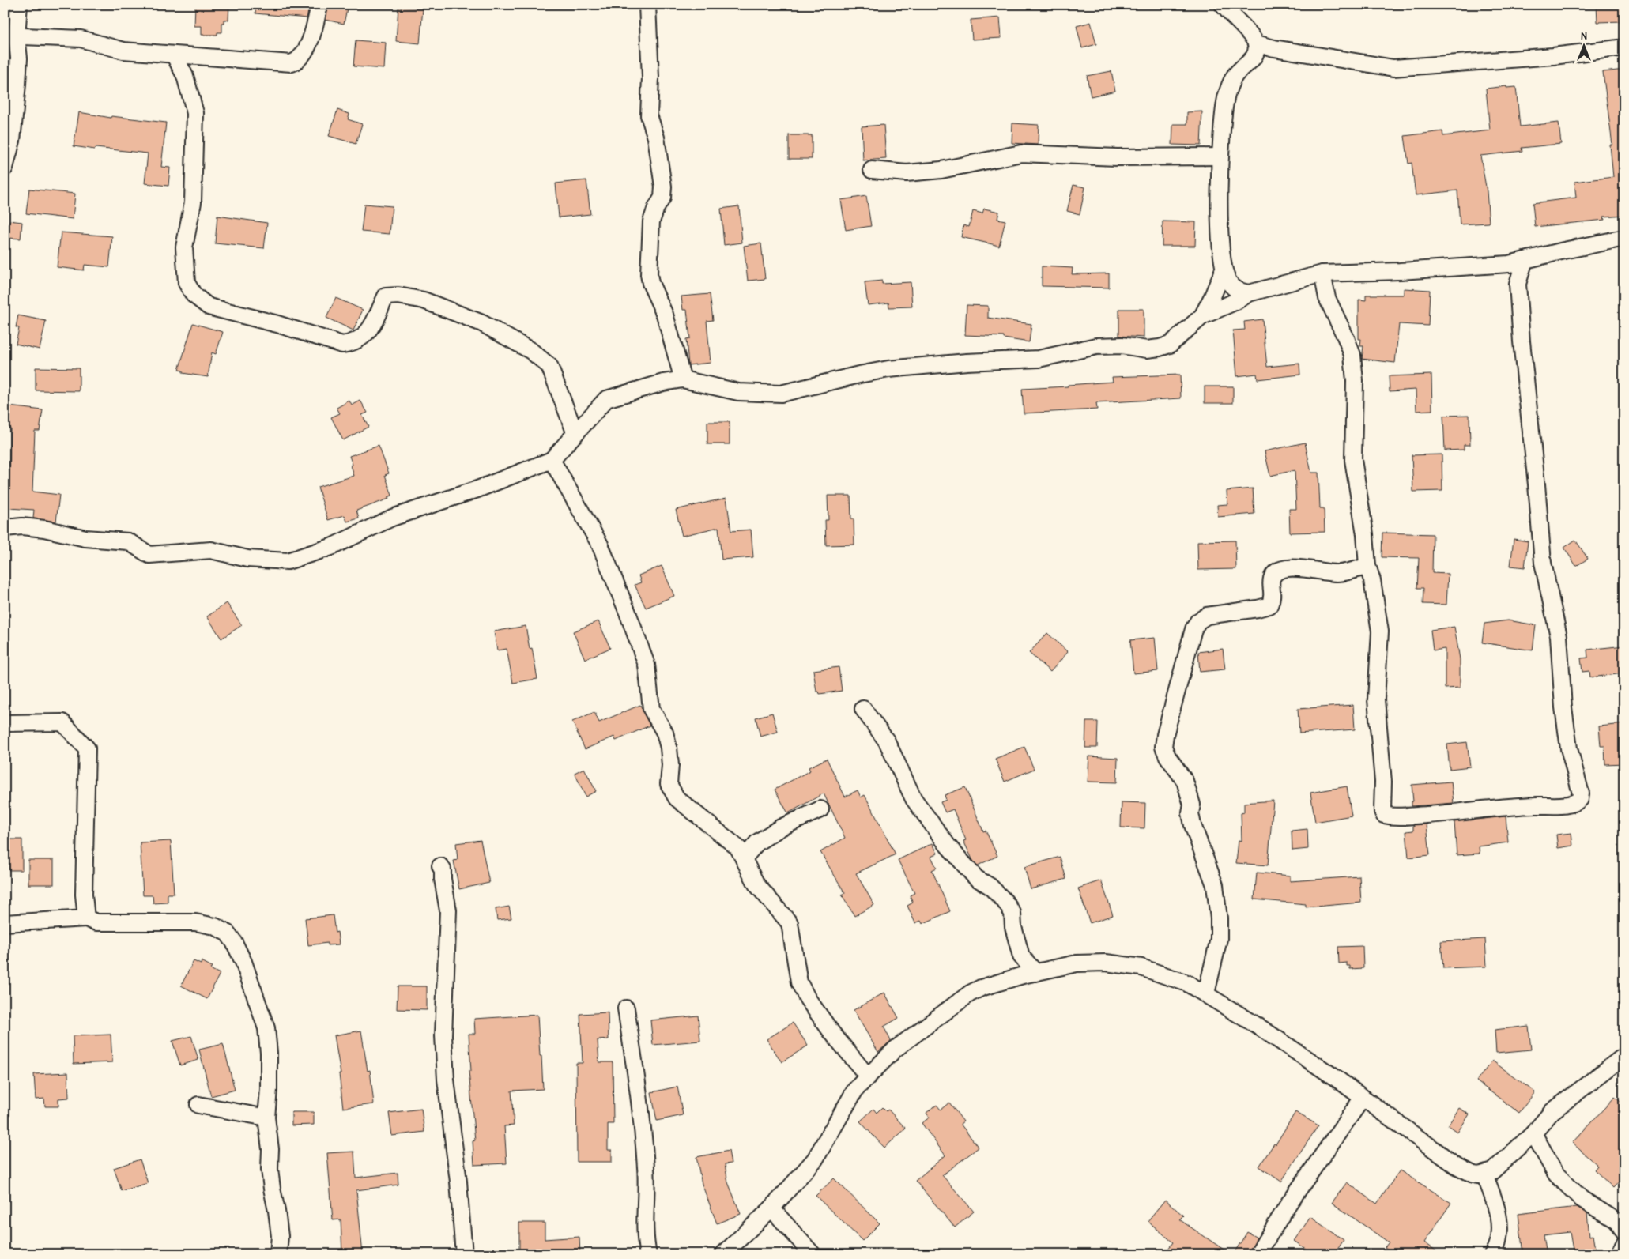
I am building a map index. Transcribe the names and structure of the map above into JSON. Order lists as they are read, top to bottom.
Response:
{
  "north": "top"
}
